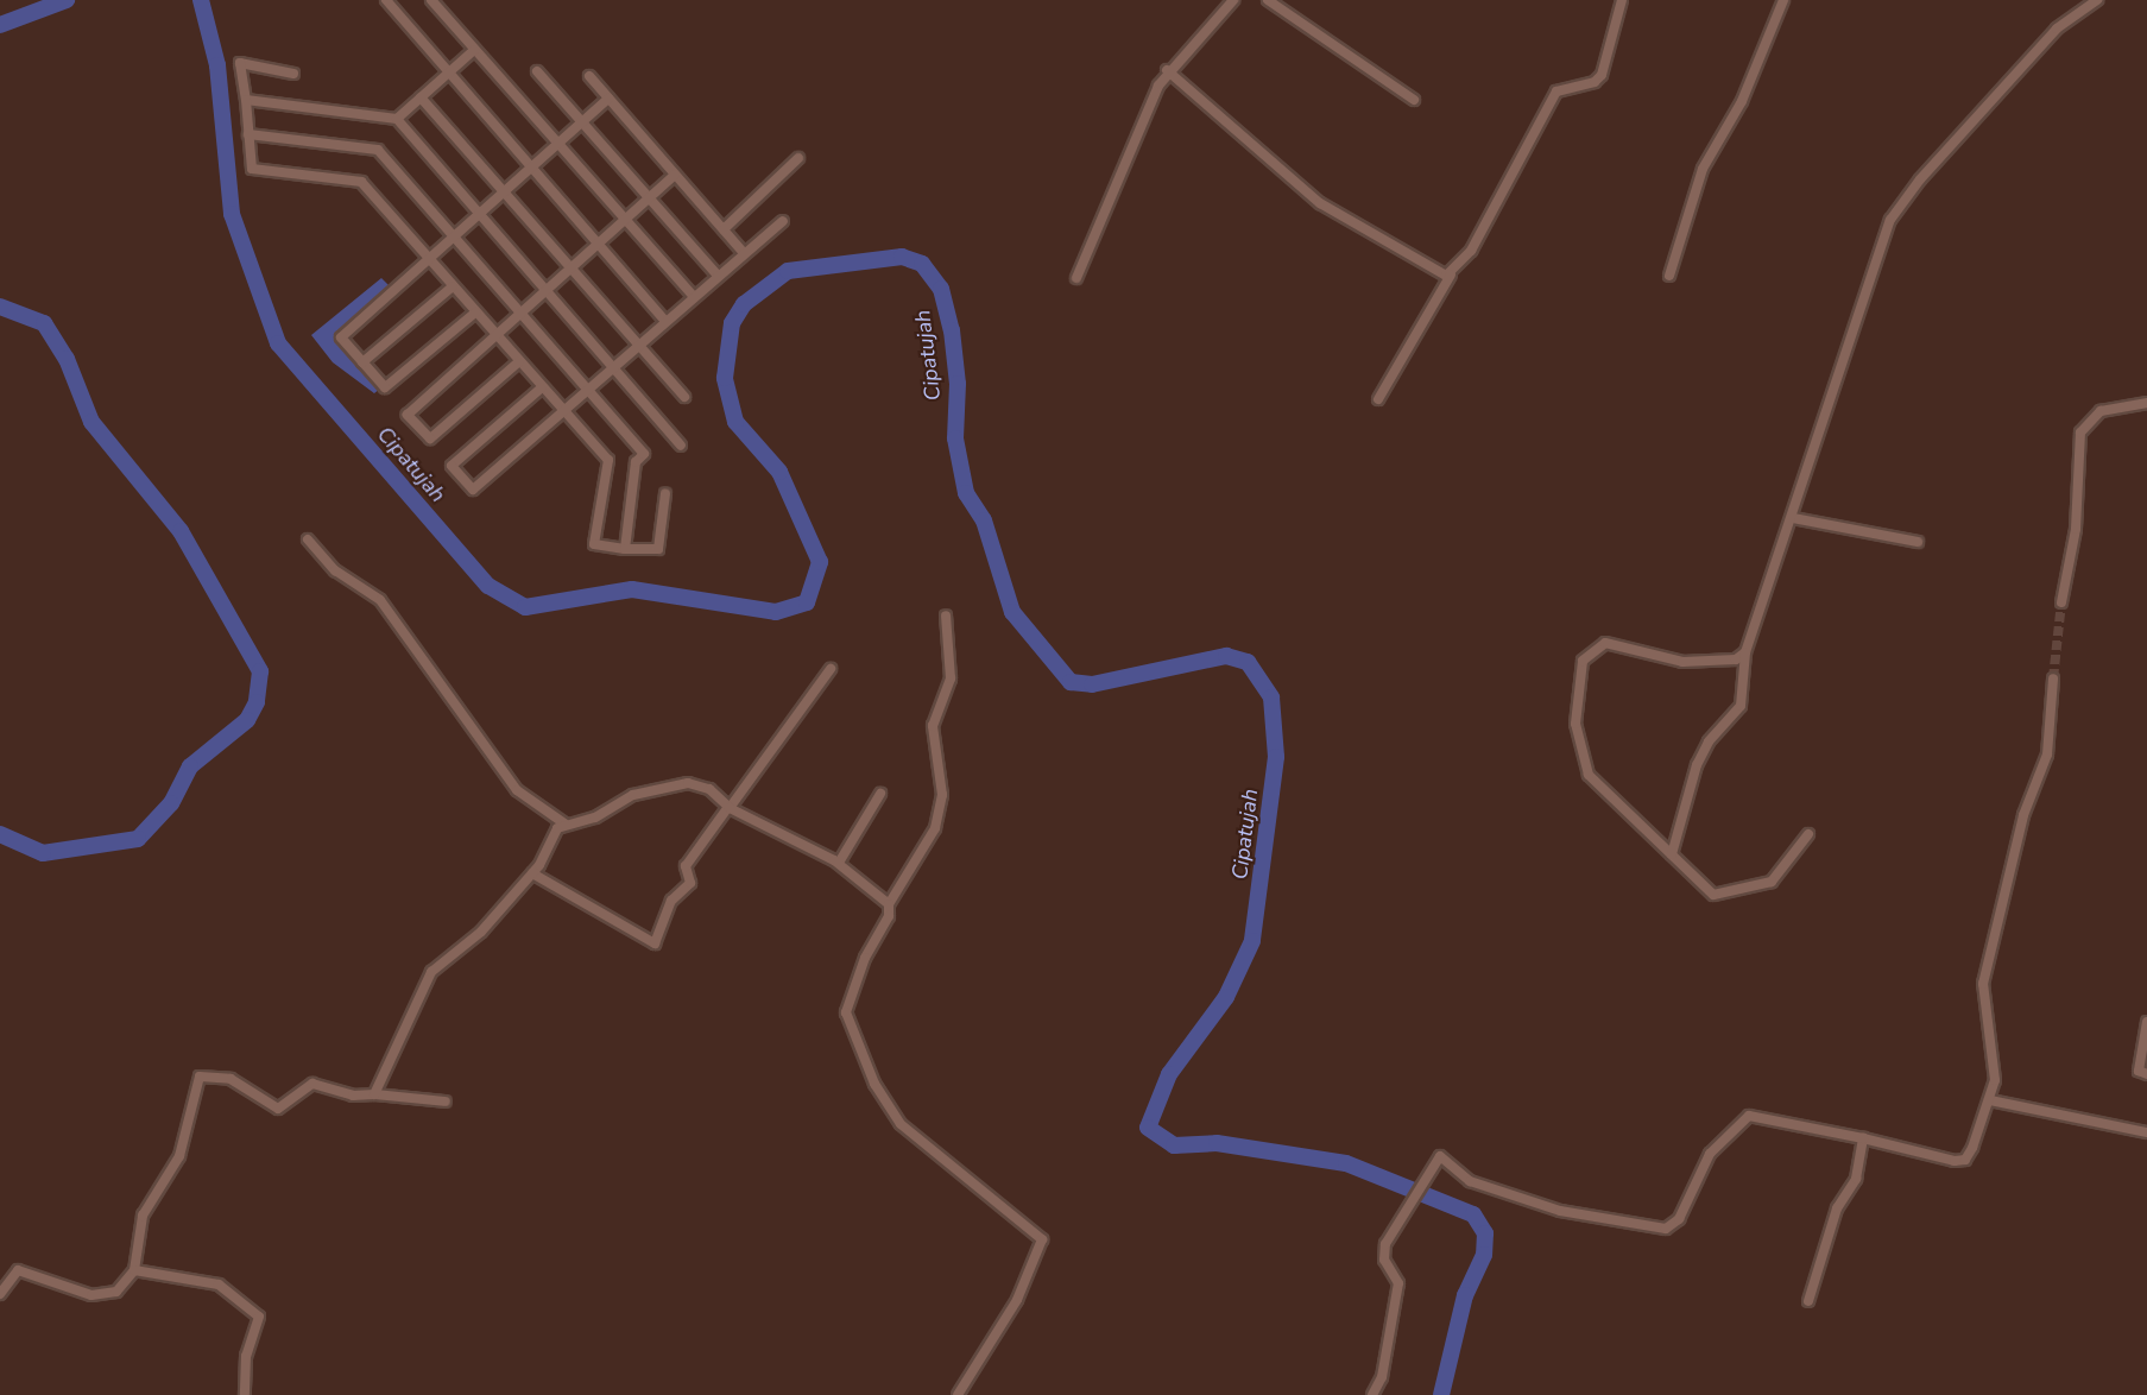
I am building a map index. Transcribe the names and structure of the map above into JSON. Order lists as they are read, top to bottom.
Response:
{
  "water": ["Cipatujah"]
}
